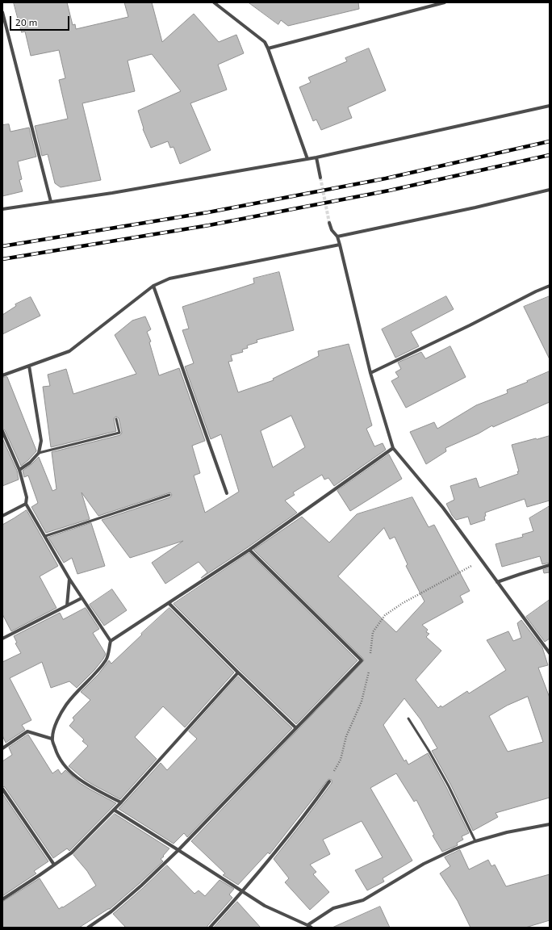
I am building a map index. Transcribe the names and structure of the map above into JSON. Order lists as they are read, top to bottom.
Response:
{
  "scale_bar": "20 m"
}
